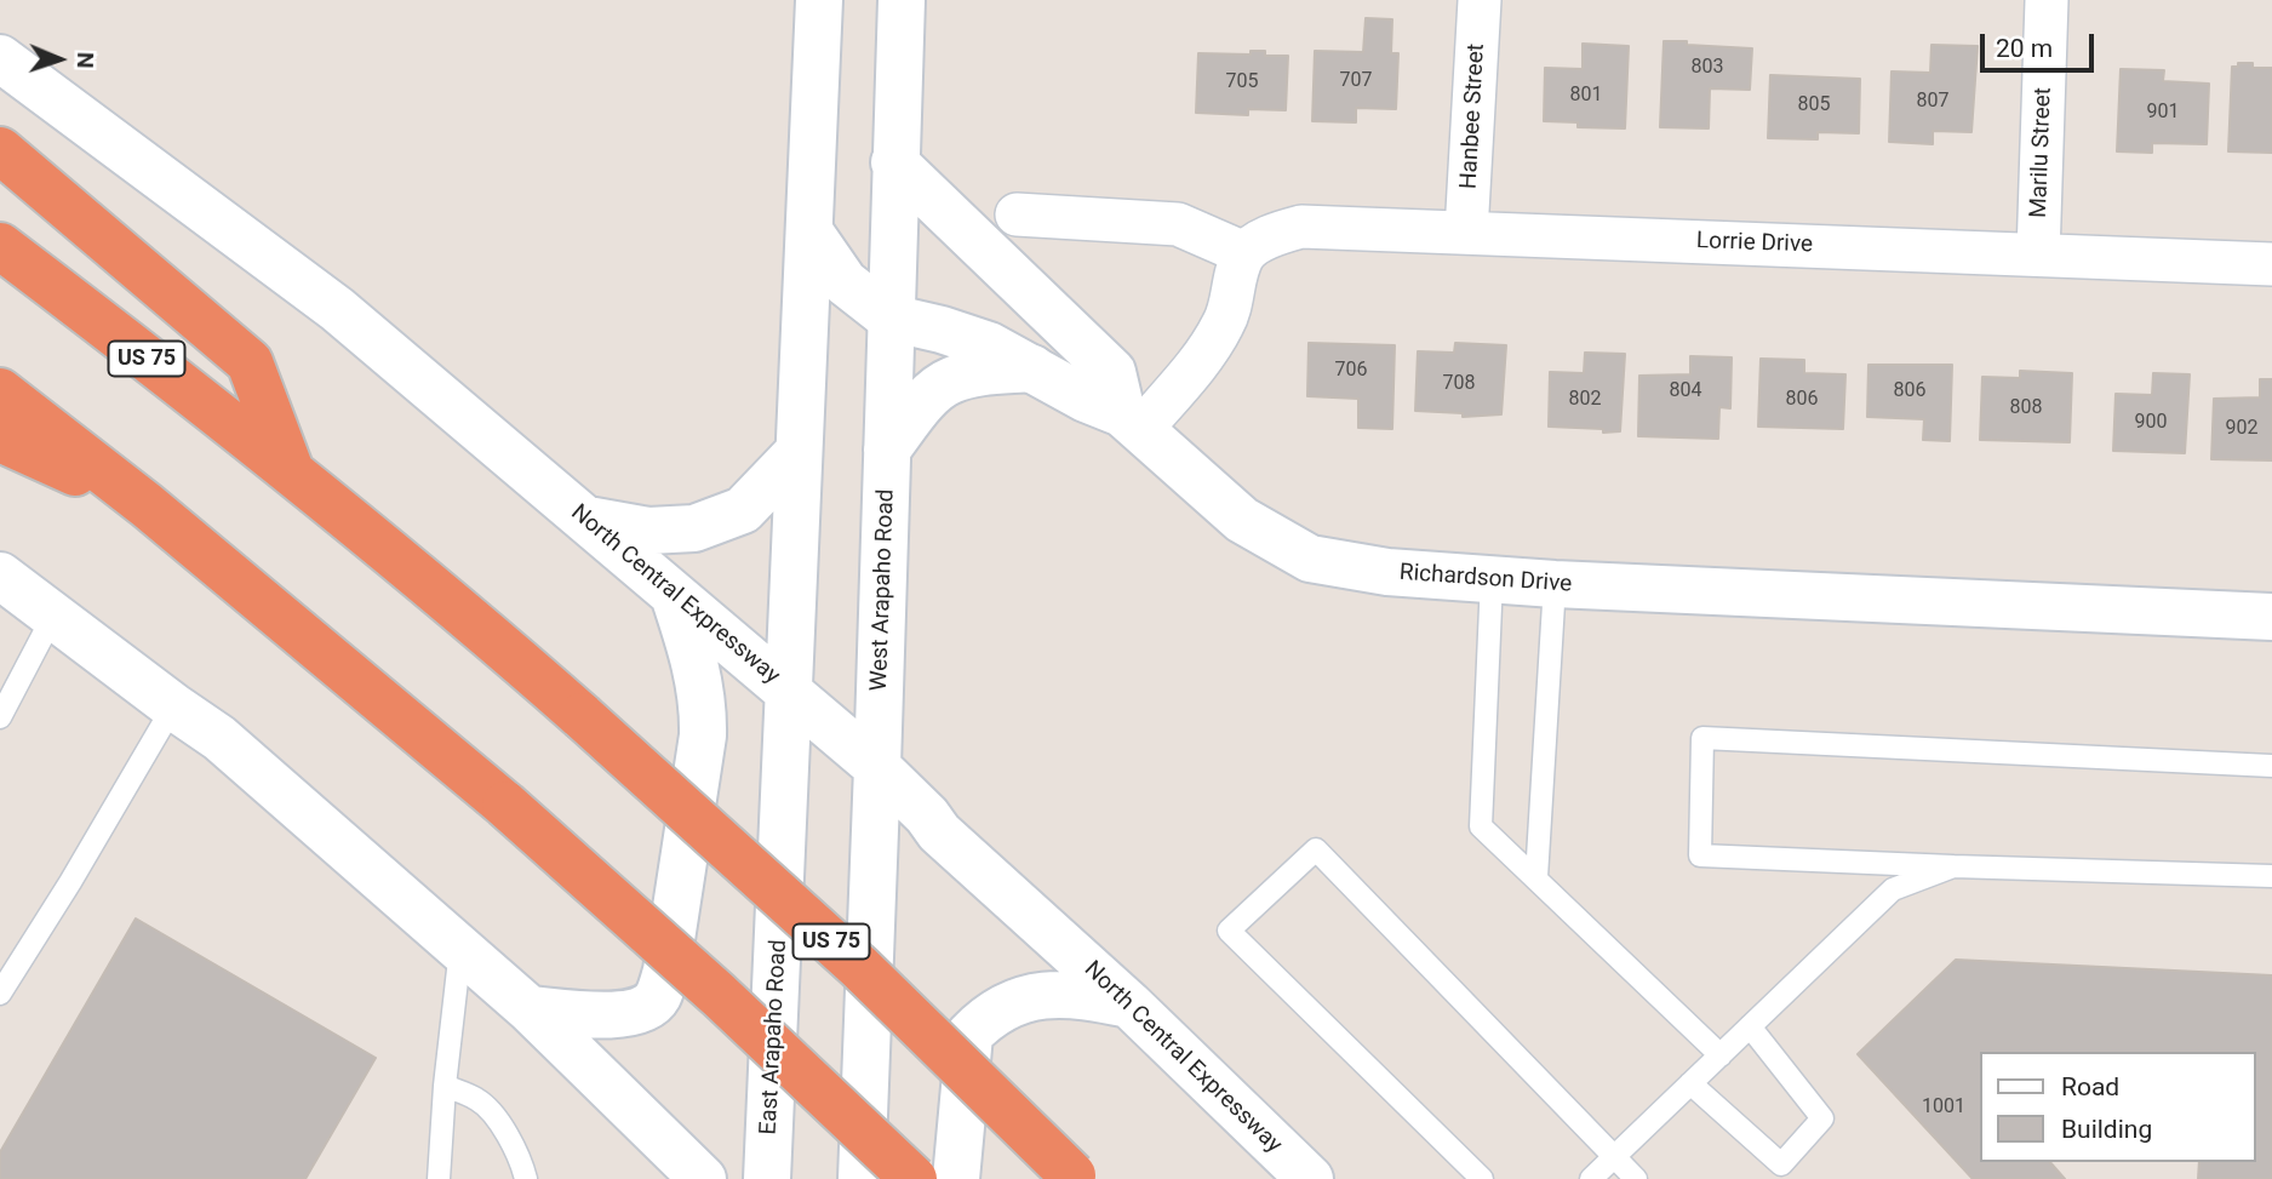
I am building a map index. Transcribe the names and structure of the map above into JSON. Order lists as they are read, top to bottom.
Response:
{
  "streets": {
    "highway": ["US 75"],
    "main road": [
      "Richardson Drive",
      "West Arapaho Road",
      "North Central Expressway",
      "East Arapaho Road"
    ],
    "street": ["Hanbee Street", "Marilu Street", "Lorrie Drive"]
  },
  "crossings": [
    ["Hanbee Street", "Lorrie Drive"],
    ["Marilu Street", "Lorrie Drive"],
    ["Richardson Drive", "West Arapaho Road"],
    ["West Arapaho Road", "North Central Expressway"],
    ["North Central Expressway", "East Arapaho Road"]
  ],
  "house_numbers": [
    "803",
    "707",
    "705",
    "801",
    "807",
    "805",
    "901",
    "706",
    "708",
    "804",
    "806",
    "802",
    "806",
    "808",
    "900",
    "902",
    "1001"
  ],
  "legend": ["Road", "Building"],
  "scale_bar": "20 m",
  "north": "right"
}
